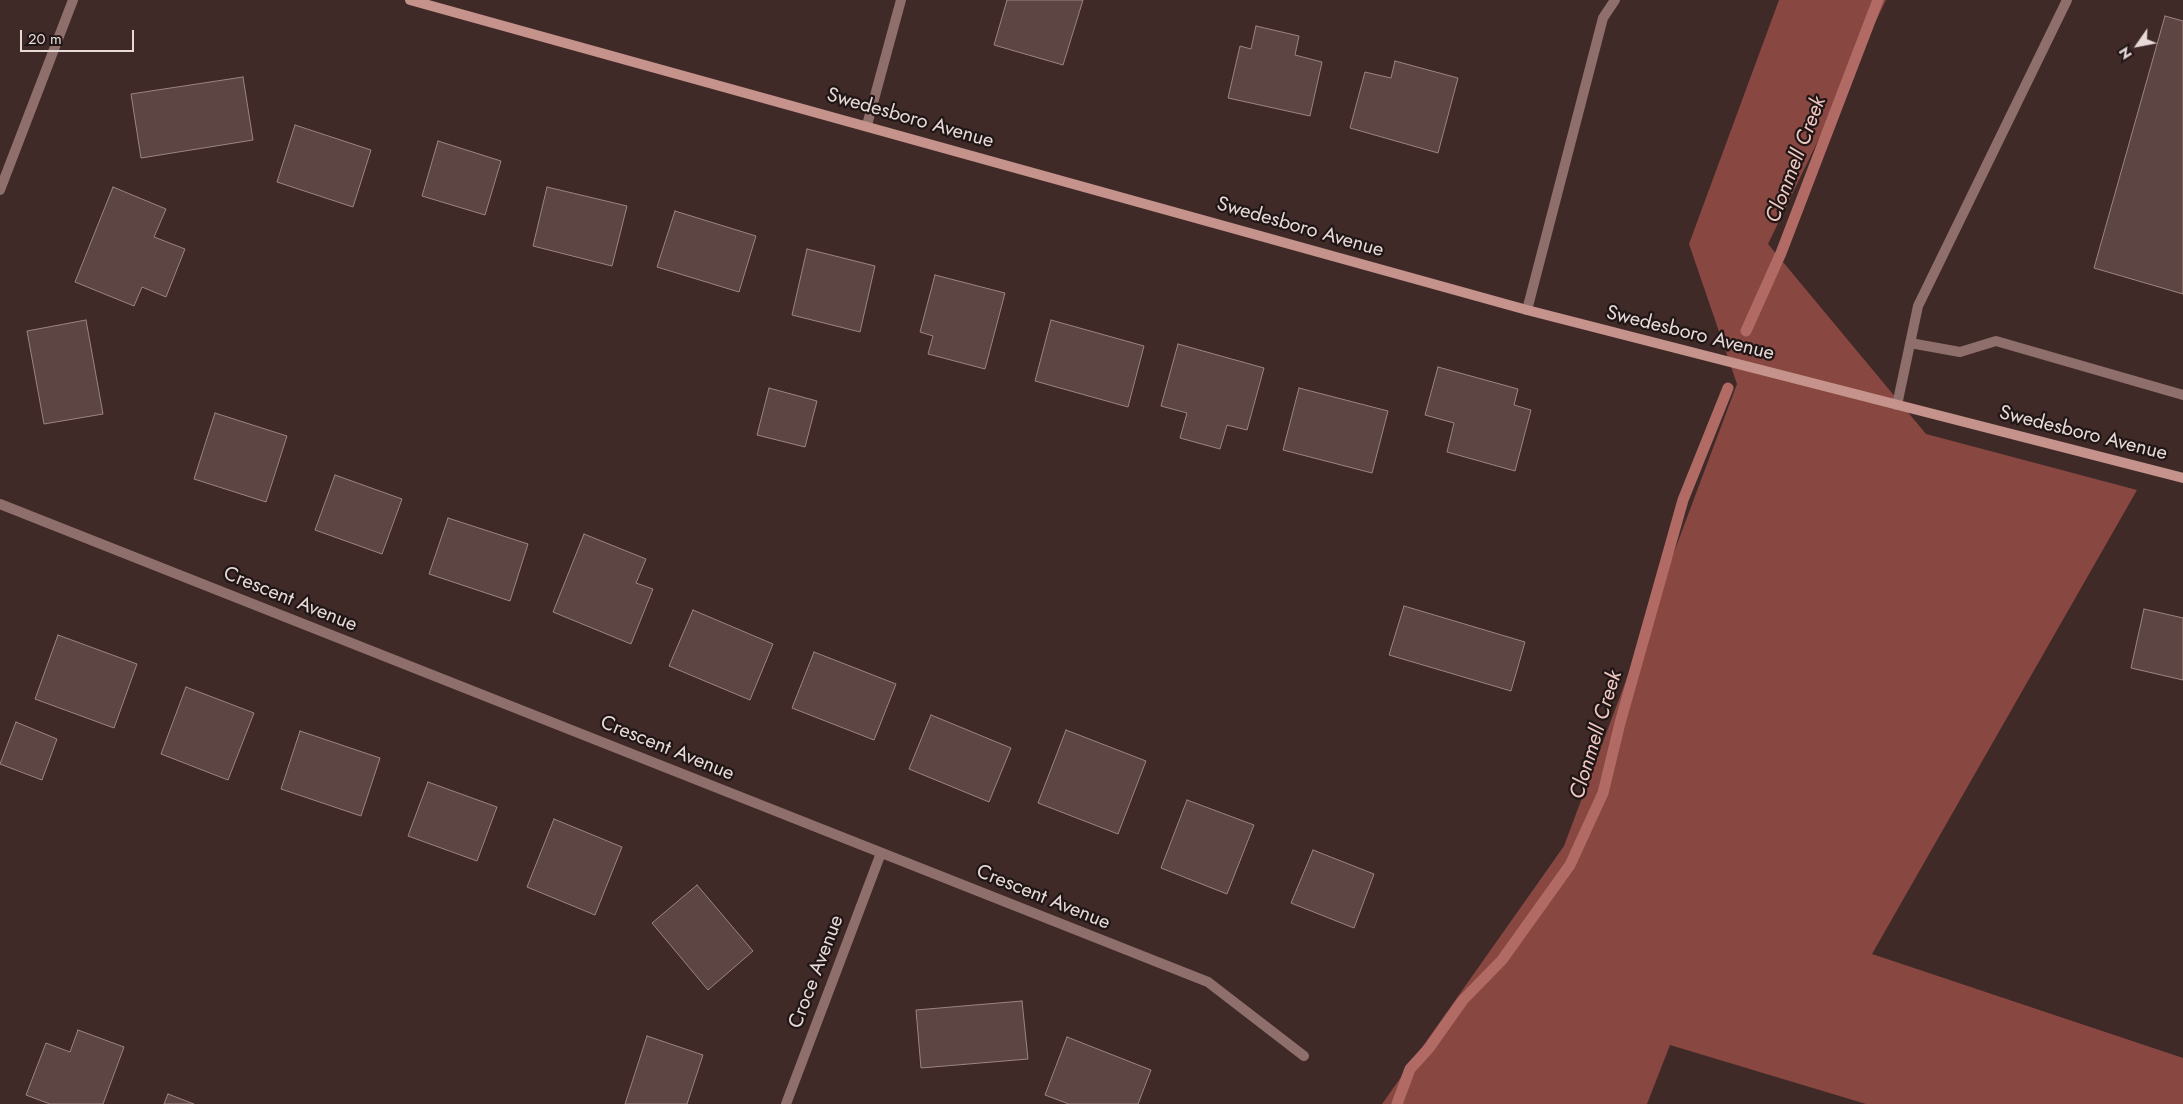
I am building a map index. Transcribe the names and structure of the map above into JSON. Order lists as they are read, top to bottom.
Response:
{
  "streets": {
    "street": ["Swedesboro Avenue", "Crescent Avenue", "Croce Avenue"]
  },
  "crossings": [
    ["Crescent Avenue", "Croce Avenue"]
  ],
  "water": ["Clonmell Creek"],
  "scale_bar": "20 m",
  "north": "bottom left"
}
